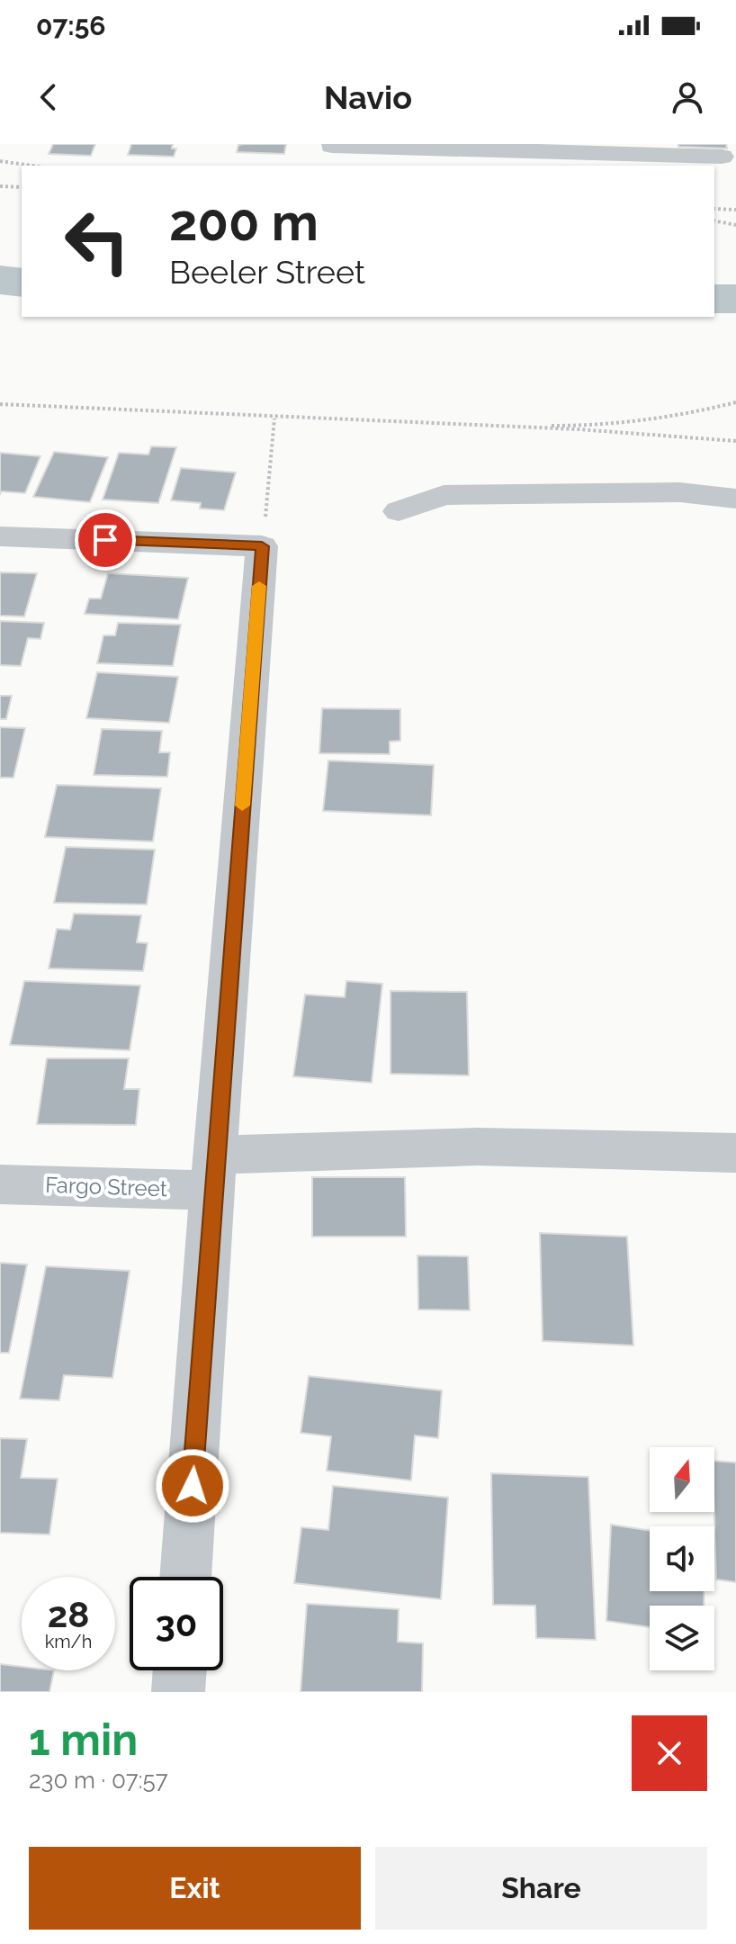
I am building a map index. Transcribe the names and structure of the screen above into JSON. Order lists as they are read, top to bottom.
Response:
{
  "streets": {
    "street": ["Fargo Street"]
  },
  "north": "top",
  "page": {
    "status": "07:56",
    "header": "Navio",
    "turn": ["200 m", "Beeler Street"],
    "speed": "28 km/h",
    "limit": "30",
    "heading": ["1 min", "230 m · 07:57"],
    "buttons": ["Exit", "Share"]
  }
}
